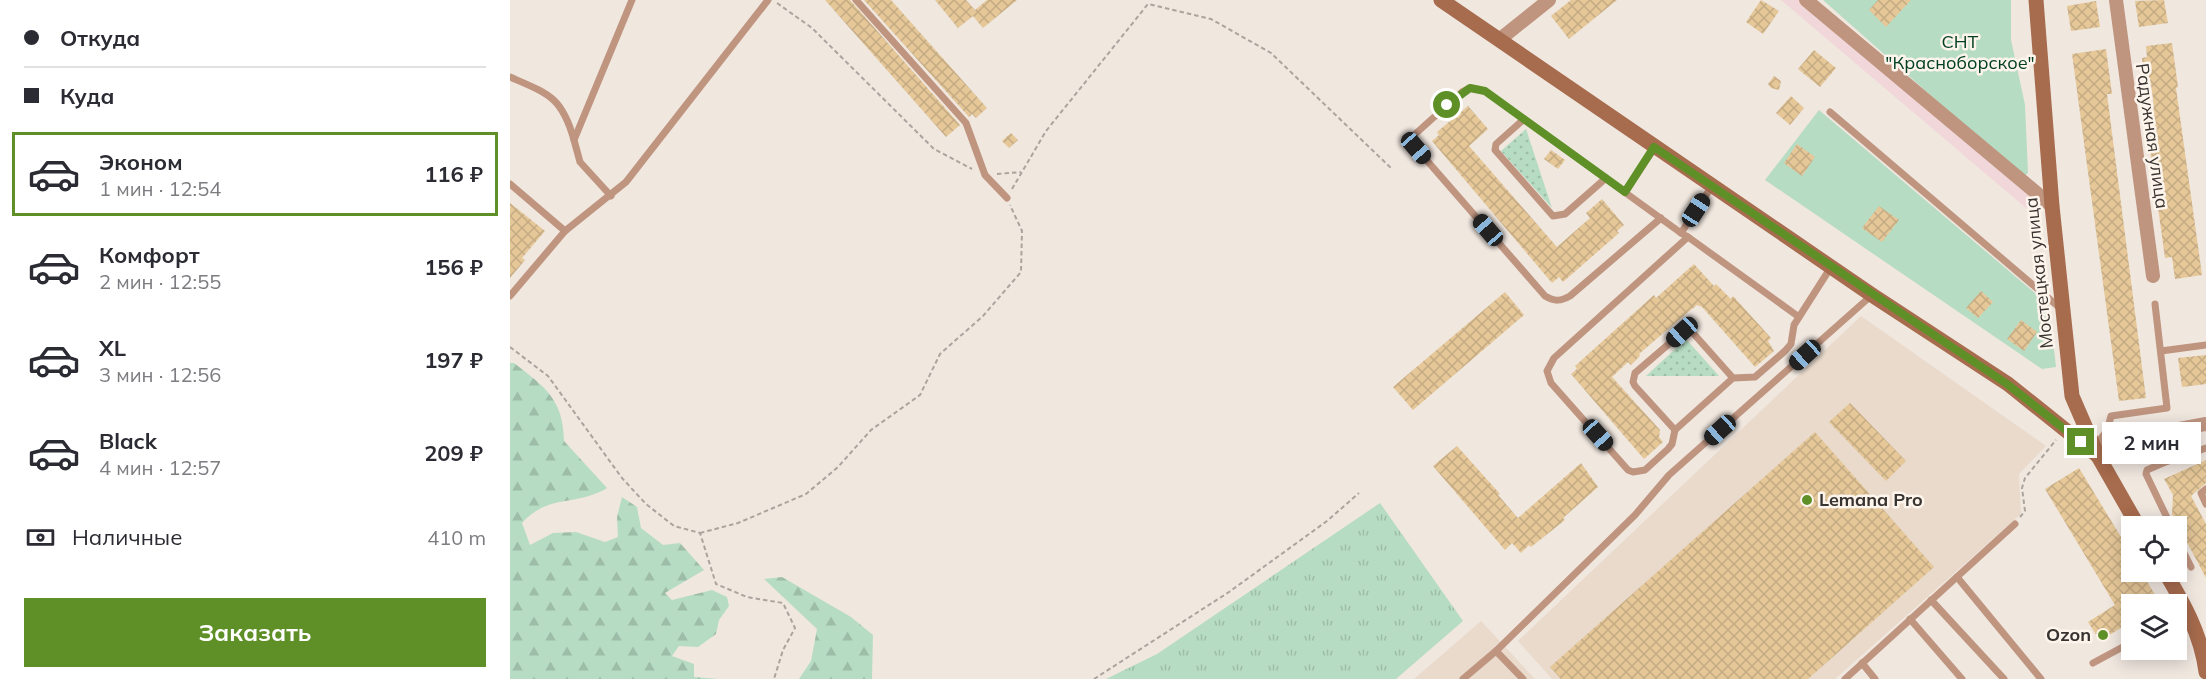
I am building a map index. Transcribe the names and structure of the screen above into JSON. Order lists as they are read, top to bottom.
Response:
{
  "streets": {
    "street": ["Радужная улица", "Мостецкая улица"]
  },
  "parks": ["СНТ \"Красноборское\""],
  "places": ["Lemana Pro", "Ozon"],
  "page": {
    "banner": ["Откуда", "Куда"],
    "list": [
      {
        "name": "Эконом",
        "note": "1 мин · 12:54",
        "value": "116 ₽"
      },
      {
        "name": "Комфорт",
        "note": "2 мин · 12:55",
        "value": "156 ₽"
      },
      {
        "name": "XL",
        "note": "3 мин · 12:56",
        "value": "197 ₽"
      },
      {
        "name": "Black",
        "note": "4 мин · 12:57",
        "value": "209 ₽"
      }
    ],
    "bubble": "2 мин",
    "pay": ["Наличные", "410 m"],
    "buttons": "Заказать"
  }
}
